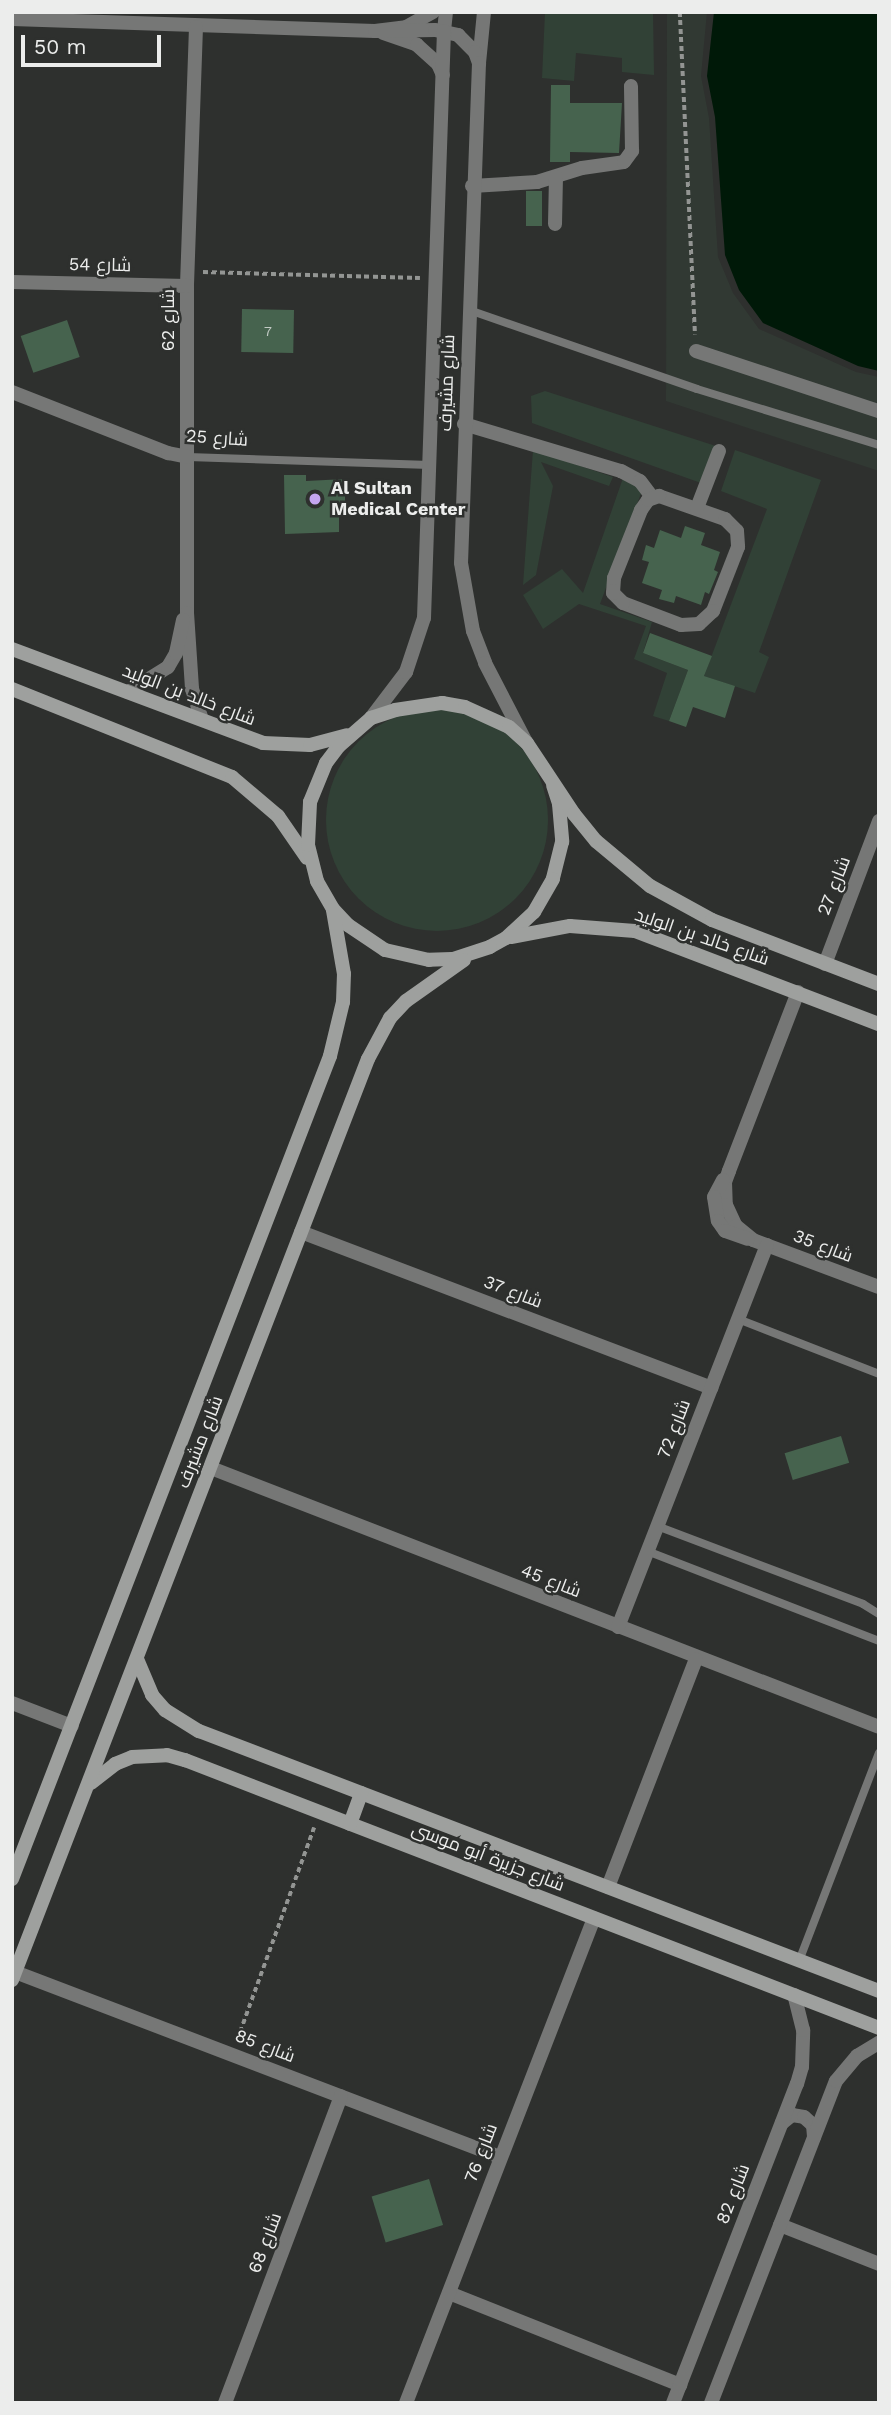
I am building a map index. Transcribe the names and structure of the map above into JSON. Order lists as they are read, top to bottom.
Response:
{
  "streets": {
    "main road": ["شارع مشيرف", "شارع خالد بن الوليد", "شارع جزيرة أبو موسى"],
    "street": [
      "شارع 54",
      "شارع 62",
      "شارع 25",
      "شارع 27",
      "شارع 35",
      "شارع 37",
      "شارع 72",
      "شارع 45",
      "شارع 85",
      "شارع 76",
      "شارع 82",
      "شارع 68"
    ]
  },
  "crossings": [
    ["شارع 54", "شارع 62"],
    ["شارع 62", "شارع 25"],
    ["شارع 62", "شارع خالد بن الوليد"],
    ["شارع مشيرف", "شارع 25"],
    ["شارع مشيرف", "شارع 37"],
    ["شارع مشيرف", "شارع 45"],
    ["شارع مشيرف", "شارع جزيرة أبو موسى"],
    ["شارع مشيرف", "شارع 85"],
    ["شارع خالد بن الوليد", "شارع 27"],
    ["شارع 35", "شارع 72"],
    ["شارع 37", "شارع 72"],
    ["شارع 72", "شارع 45"],
    ["شارع جزيرة أبو موسى", "شارع 76"],
    ["شارع جزيرة أبو موسى", "شارع 82"],
    ["شارع 85", "شارع 76"],
    ["شارع 85", "شارع 68"]
  ],
  "places": ["Al Sultan Medical Center"],
  "house_numbers": ["7"],
  "scale_bar": "50 m"
}
